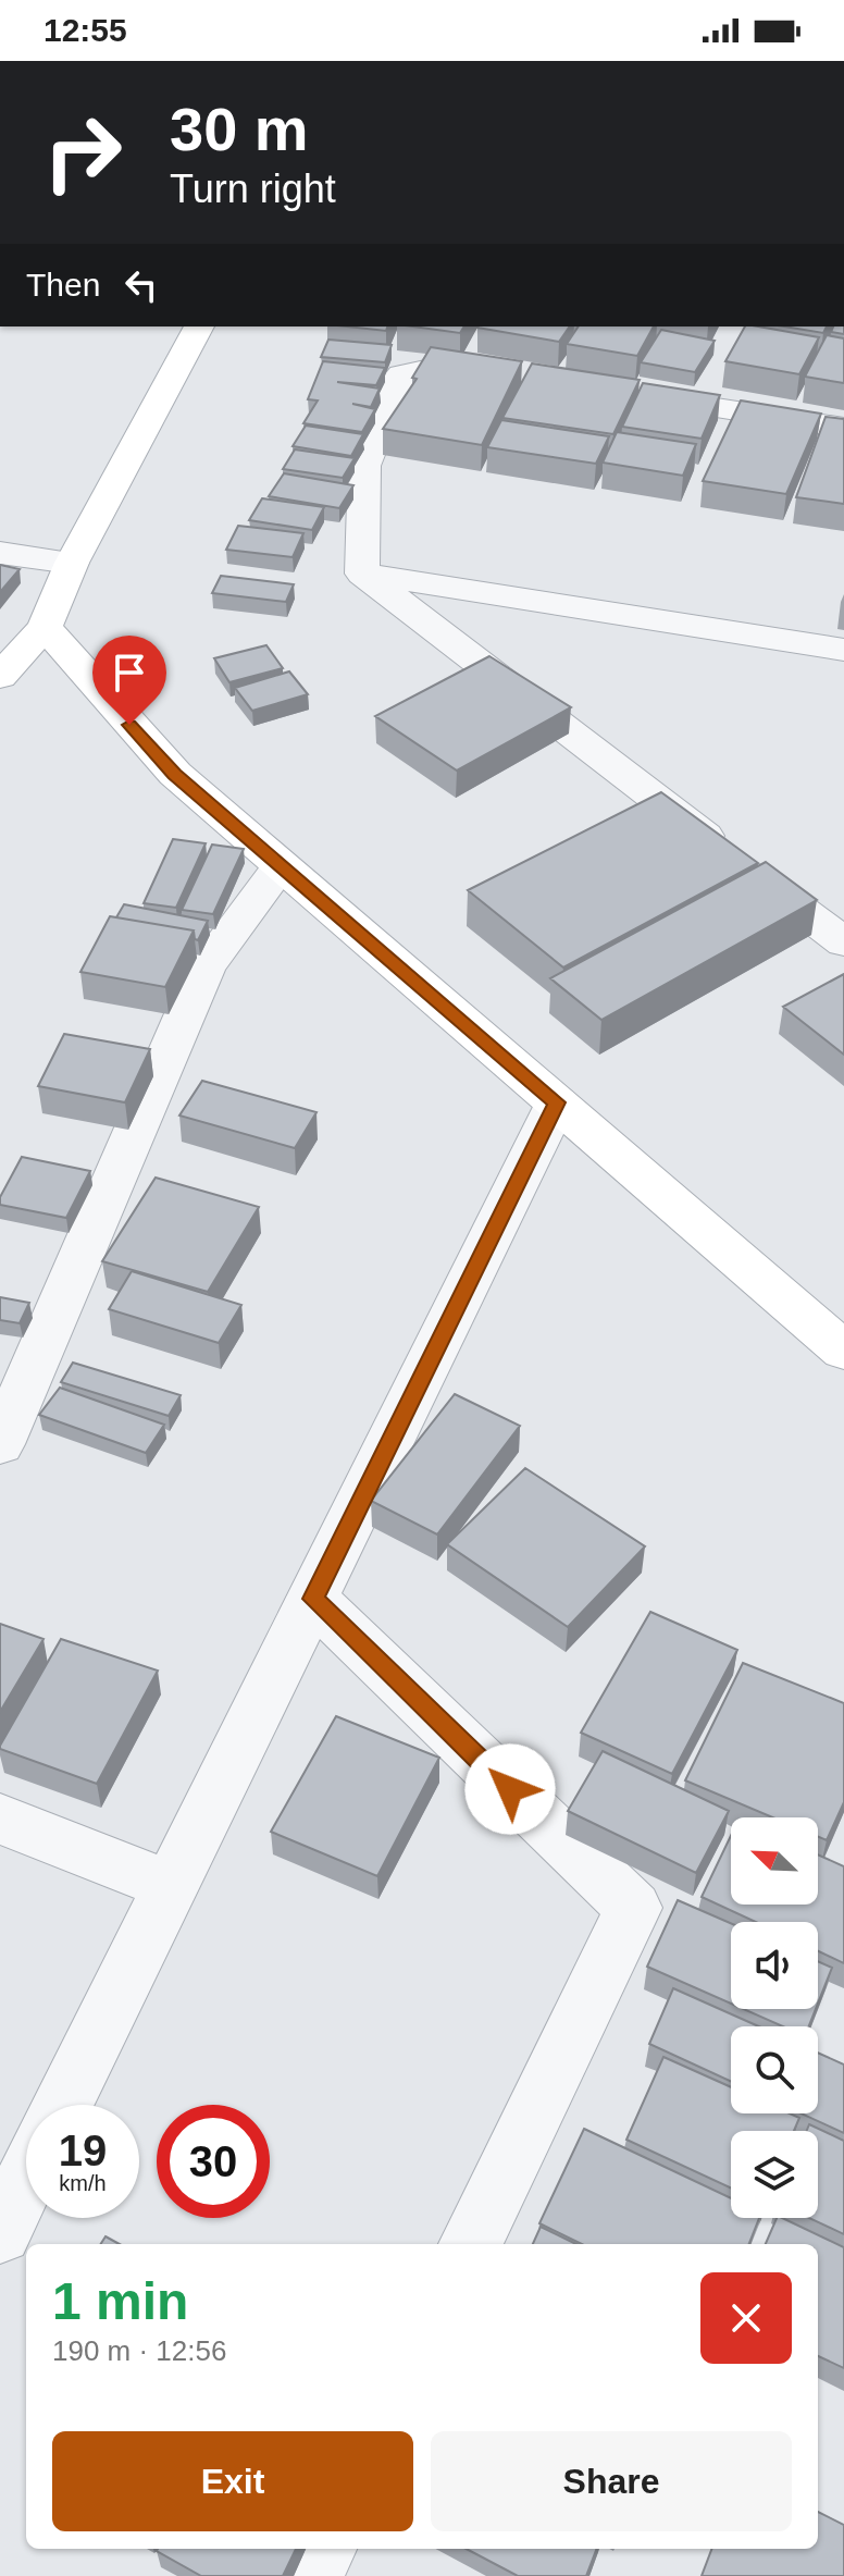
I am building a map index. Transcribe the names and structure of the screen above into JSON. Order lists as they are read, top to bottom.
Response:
{
  "north": "top left",
  "page": {
    "status": "12:55",
    "turn": ["30 m", "Turn right"],
    "then": "Then",
    "speed": "19 km/h",
    "limit": "30",
    "heading": ["1 min", "190 m · 12:56"],
    "buttons": ["Exit", "Share"]
  }
}
